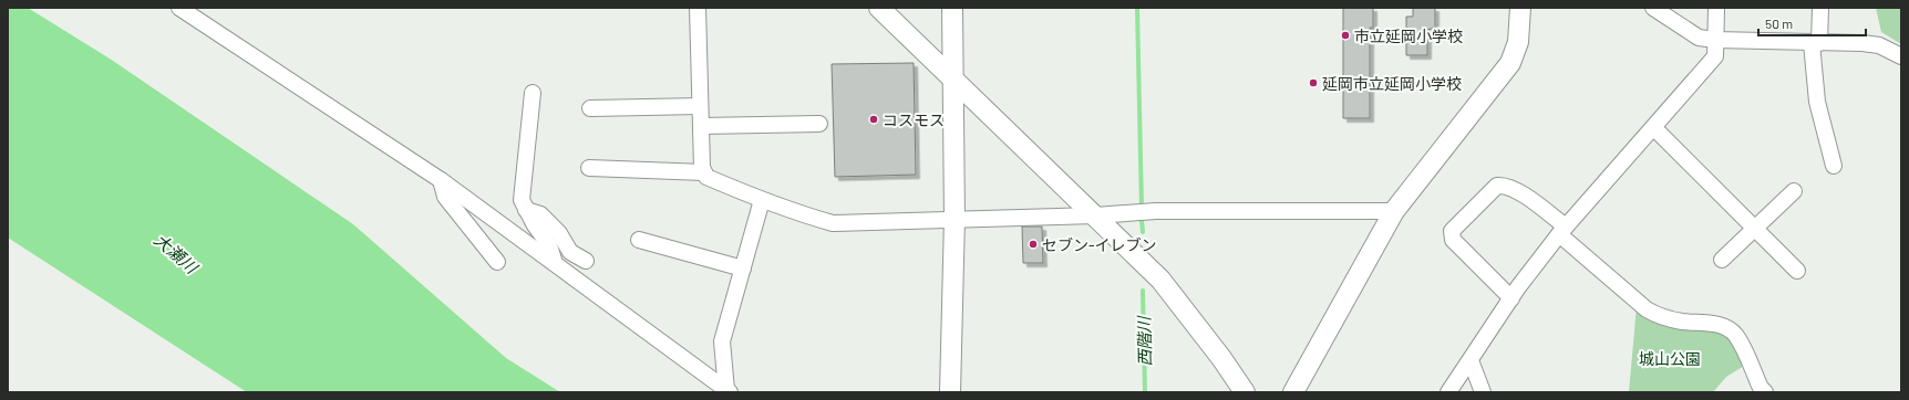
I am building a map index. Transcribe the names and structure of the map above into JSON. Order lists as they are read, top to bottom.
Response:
{
  "water": ["大瀬川", "西階川"],
  "parks": ["城山公園"],
  "places": [
    "市立延岡小学校",
    "延岡市立延岡小学校",
    "コスモス",
    "セブン-イレブン"
  ],
  "scale_bar": "50 m"
}
